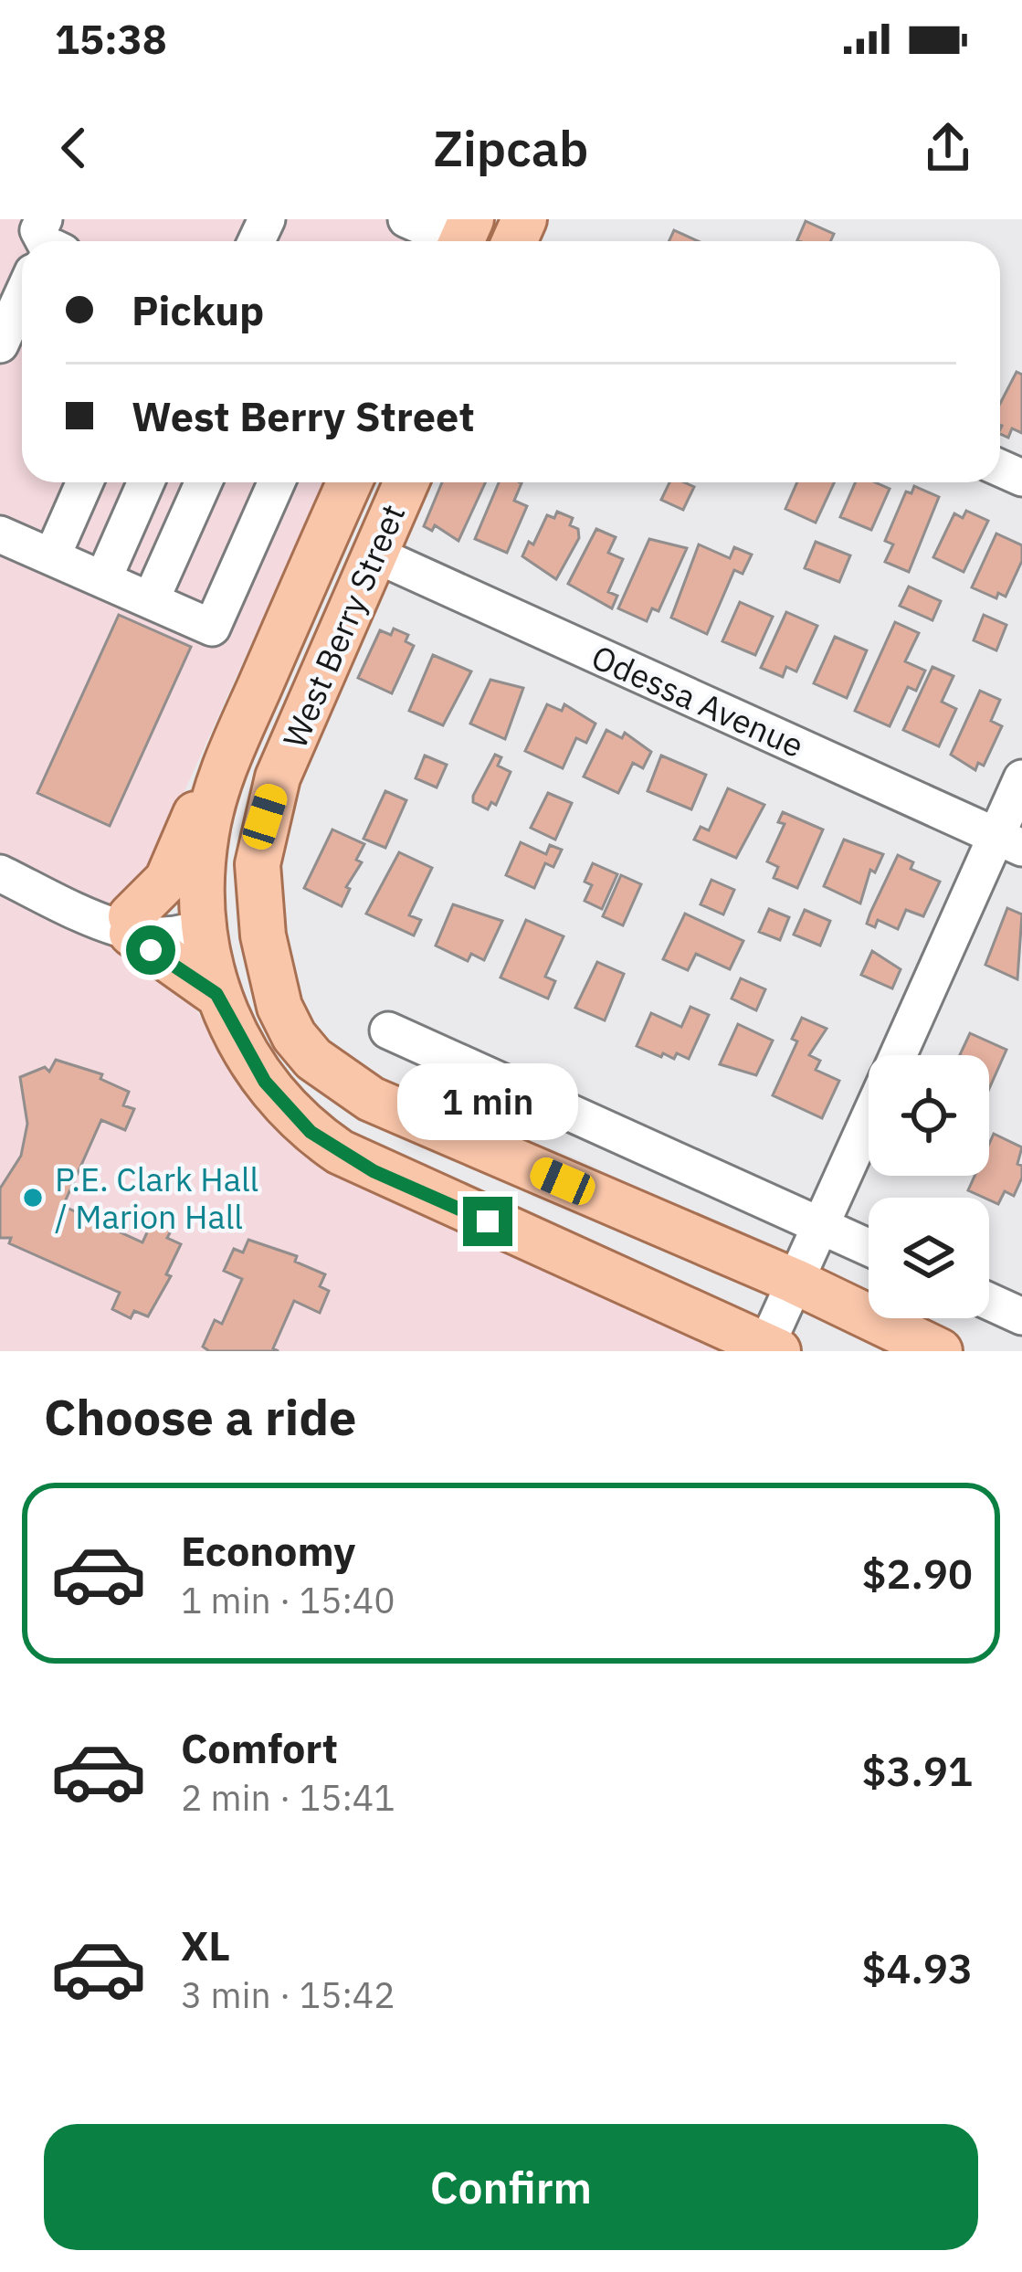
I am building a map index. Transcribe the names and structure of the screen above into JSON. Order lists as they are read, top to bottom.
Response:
{
  "streets": {
    "main road": ["West Berry Street"],
    "street": ["Odessa Avenue"]
  },
  "crossings": [
    ["West Berry Street", "Odessa Avenue"]
  ],
  "places": ["P.E. Clark Hall / Marion Hall"],
  "page": {
    "status": "15:38",
    "header": "Zipcab",
    "banner": ["Pickup", "West Berry Street"],
    "bubble": "1 min",
    "heading": "Choose a ride",
    "list": [
      {
        "name": "Economy",
        "note": "1 min · 15:40",
        "value": "$2.90"
      },
      {
        "name": "Comfort",
        "note": "2 min · 15:41",
        "value": "$3.91"
      },
      {
        "name": "XL",
        "note": "3 min · 15:42",
        "value": "$4.93"
      }
    ],
    "buttons": "Confirm"
  }
}
